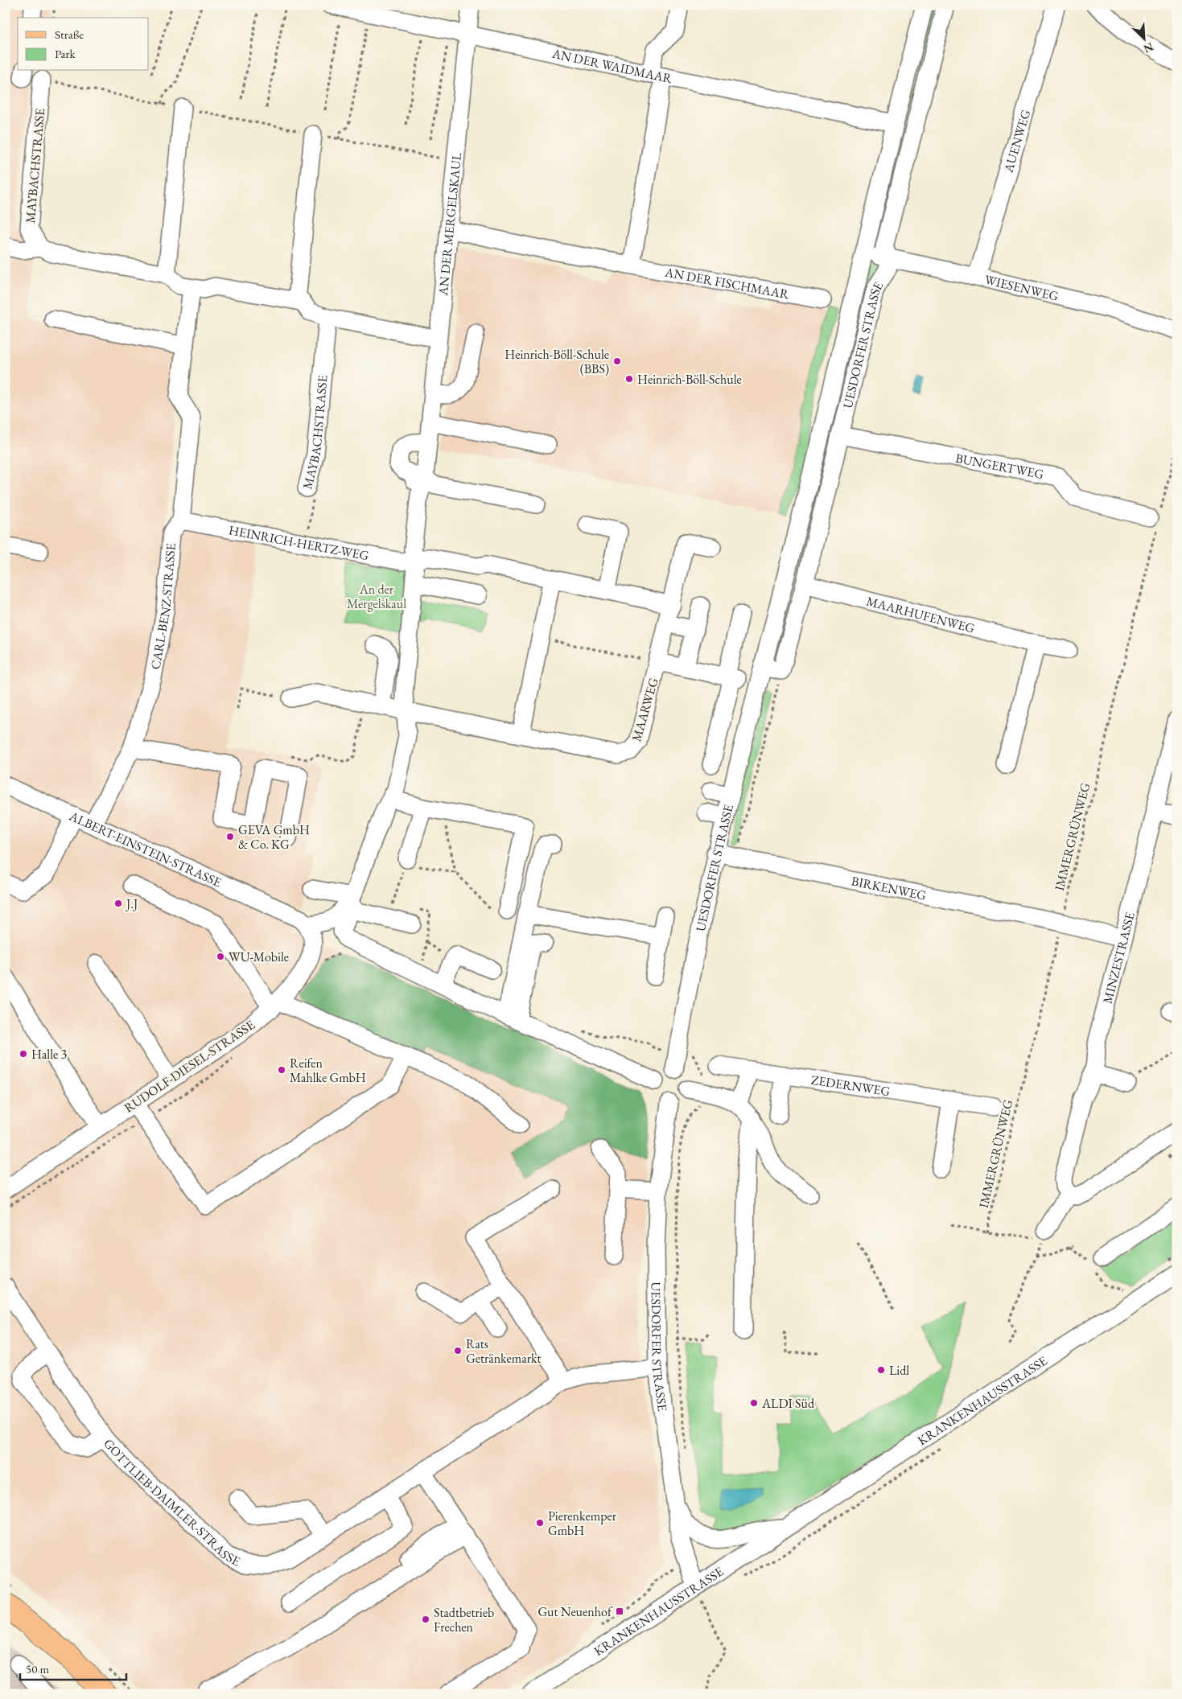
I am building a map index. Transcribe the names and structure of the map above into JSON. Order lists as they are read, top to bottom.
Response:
{
  "streets": {
    "street": [
      "AN DER WAIDMAAR",
      "AUENWEG",
      "MAYBACHSTRASSE",
      "AN DER MERGELSKAUL",
      "AN DER FISCHMAAR",
      "WIESENWEG",
      "UESDORFER STRASSE",
      "BUNGERTWEG",
      "HEINRICH-HERTZ-WEG",
      "CARL-BENZ-STRASSE",
      "MAARHUFENWEG",
      "MAARWEG",
      "ALBERT-EINSTEIN-STRASSE",
      "BIRKENWEG",
      "MINZESTRASSE",
      "RUDOLF-DIESEL-STRASSE",
      "ZEDERNWEG",
      "KRANKENHAUSSTRASSE",
      "GOTTLIEB-DAIMLER-STRASSE"
    ],
    "path": ["IMMERGRÜNWEG"]
  },
  "crossings": [
    ["AN DER WAIDMAAR", "AN DER MERGELSKAUL"],
    ["AN DER WAIDMAAR", "UESDORFER STRASSE"],
    ["AUENWEG", "WIESENWEG"],
    ["MAYBACHSTRASSE", "HEINRICH-HERTZ-WEG"],
    ["AN DER MERGELSKAUL", "AN DER FISCHMAAR"],
    ["AN DER MERGELSKAUL", "HEINRICH-HERTZ-WEG"],
    ["AN DER MERGELSKAUL", "MAARWEG"],
    ["AN DER MERGELSKAUL", "ALBERT-EINSTEIN-STRASSE"],
    ["AN DER MERGELSKAUL", "RUDOLF-DIESEL-STRASSE"],
    ["WIESENWEG", "UESDORFER STRASSE"],
    ["UESDORFER STRASSE", "BUNGERTWEG"],
    ["UESDORFER STRASSE", "MAARHUFENWEG"],
    ["UESDORFER STRASSE", "BIRKENWEG"],
    ["UESDORFER STRASSE", "KRANKENHAUSSTRASSE"],
    ["UESDORFER STRASSE", "GOTTLIEB-DAIMLER-STRASSE"],
    ["BUNGERTWEG", "IMMERGRÜNWEG"],
    ["HEINRICH-HERTZ-WEG", "CARL-BENZ-STRASSE"],
    ["CARL-BENZ-STRASSE", "ALBERT-EINSTEIN-STRASSE"],
    ["IMMERGRÜNWEG", "BIRKENWEG"],
    ["ALBERT-EINSTEIN-STRASSE", "RUDOLF-DIESEL-STRASSE"],
    ["BIRKENWEG", "MINZESTRASSE"]
  ],
  "parks": ["An der Mergelskaul"],
  "places": {
    "other": [
      "Heinrich-Böll-Schule (BBS)",
      "Heinrich-Böll-Schule",
      "GEVA GmbH & Co. KG",
      "J.J",
      "WU-Mobile",
      "Halle 3",
      "Reifen Mahlke GmbH",
      "Rats Getränkemarkt",
      "Lidl",
      "ALDI Süd",
      "Pierenkemper GmbH",
      "Stadtbetrieb Frechen"
    ],
    "transit": ["Gut Neuenhof"]
  },
  "legend": ["Straße", "Park"],
  "scale_bar": "50 m",
  "north": "bottom right"
}
